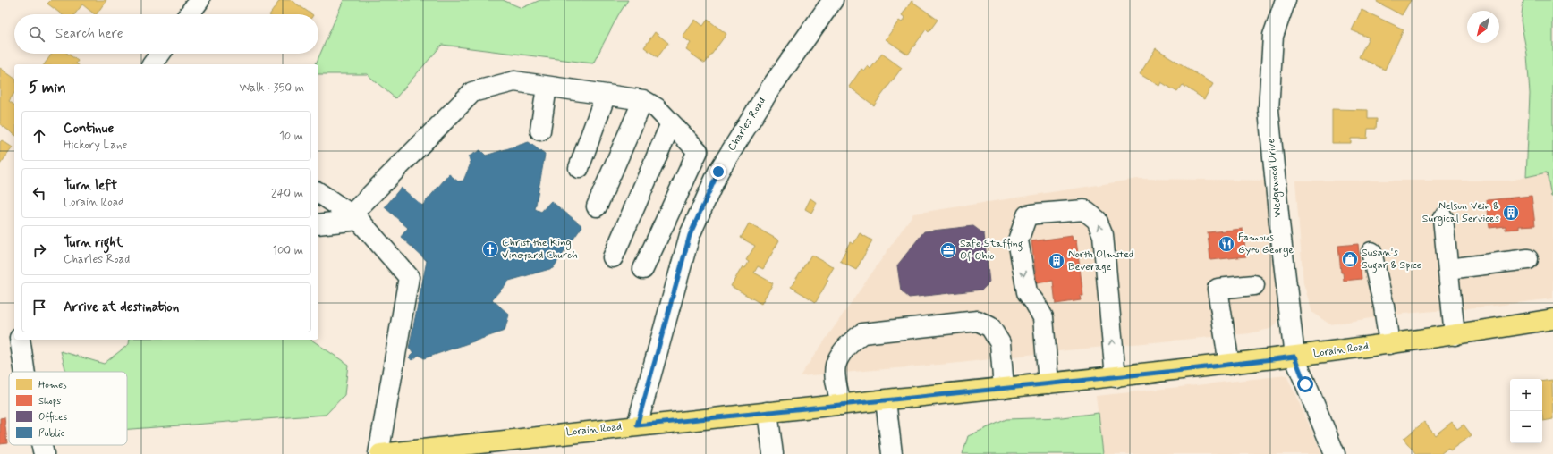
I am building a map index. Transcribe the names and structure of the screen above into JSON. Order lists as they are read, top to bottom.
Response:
{
  "streets": {
    "main road": ["Lorain Road"],
    "street": ["Charles Road", "Wedgewood Drive"]
  },
  "crossings": [
    ["Charles Road", "Lorain Road"],
    ["Wedgewood Drive", "Lorain Road"]
  ],
  "places": {
    "building": ["Nelson Vein & Surgical Services", "North Olmsted Beverage"],
    "restaurant": ["Famous Gyro George"],
    "church": ["Christ the King Vineyard Church"],
    "office": ["Safe Staffing Of Ohio"],
    "shop": ["Susan's Sugar & Spice"]
  },
  "legend": [
    "Homes",
    "Shops",
    "Offices",
    "Public"
  ],
  "north": "bottom left",
  "page": {
    "search": "Search here",
    "heading": ["5 min", "Walk · 350 m"],
    "list": [
      ["Continue", "Hickory Lane", "10 m"],
      ["Turn left", "Lorain Road", "240 m"],
      ["Turn right", "Charles Road", "100 m"],
      "Arrive at destination"
    ],
    "map_buttons": ["+", "−"]
  }
}
